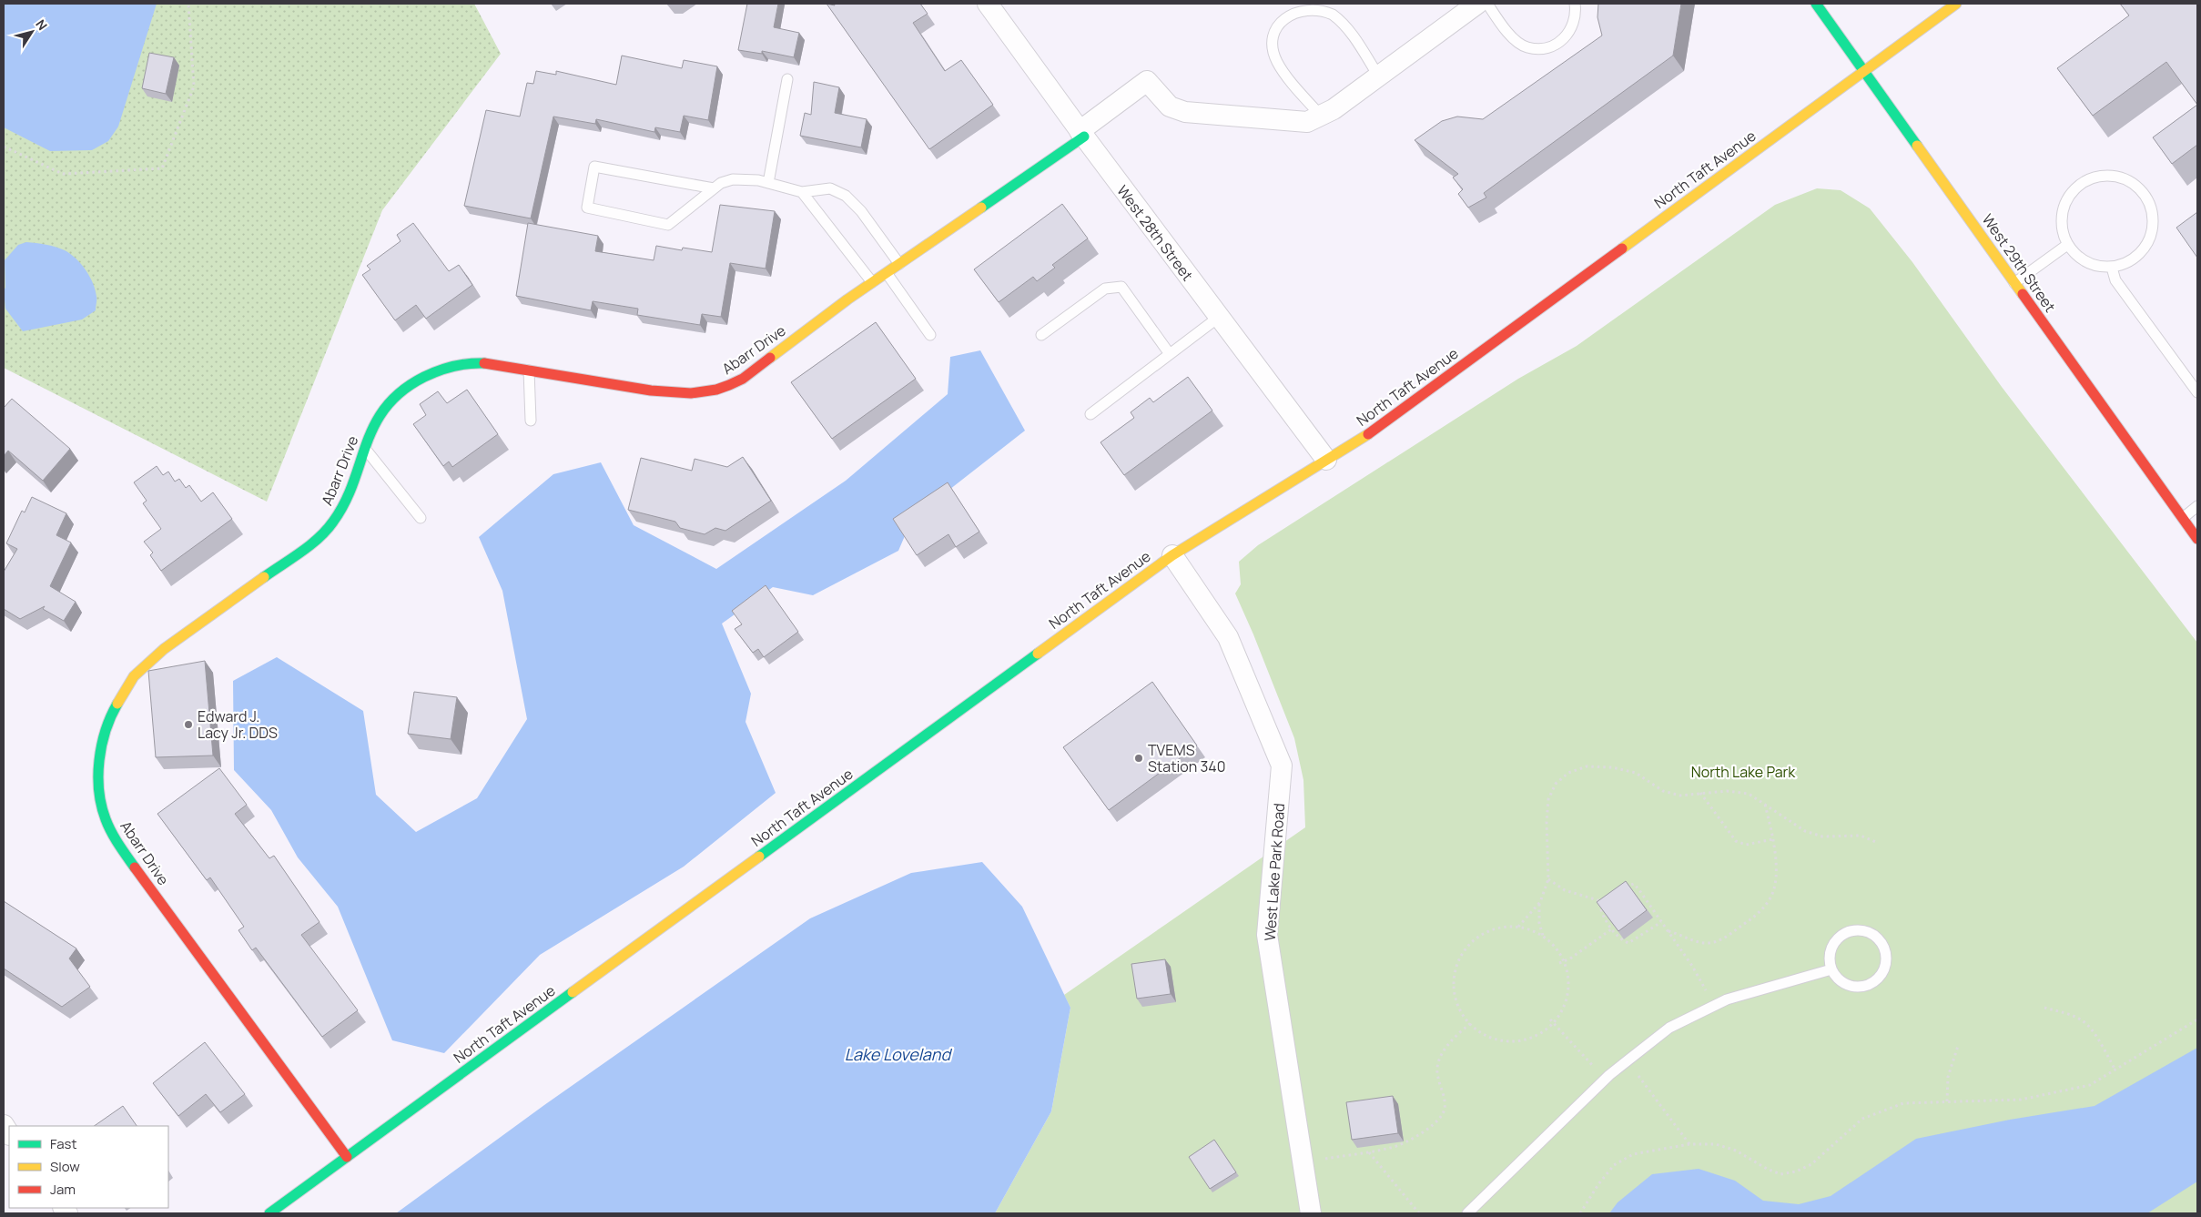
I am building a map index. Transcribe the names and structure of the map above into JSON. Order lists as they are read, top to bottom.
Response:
{
  "streets": {
    "main road": ["North Taft Avenue", "West 29th Street", "Abarr Drive"],
    "street": ["West 28th Street", "West Lake Park Road"]
  },
  "crossings": [
    ["North Taft Avenue", "West 28th Street"],
    ["North Taft Avenue", "West 29th Street"],
    ["North Taft Avenue", "Abarr Drive"],
    ["North Taft Avenue", "West Lake Park Road"],
    ["West 28th Street", "Abarr Drive"]
  ],
  "water": ["Lake Loveland"],
  "parks": ["North Lake Park"],
  "places": ["Edward J. Lacy Jr. DDS", "TVEMS Station 340"],
  "legend": ["Fast", "Slow", "Jam"],
  "north": "top right"
}
